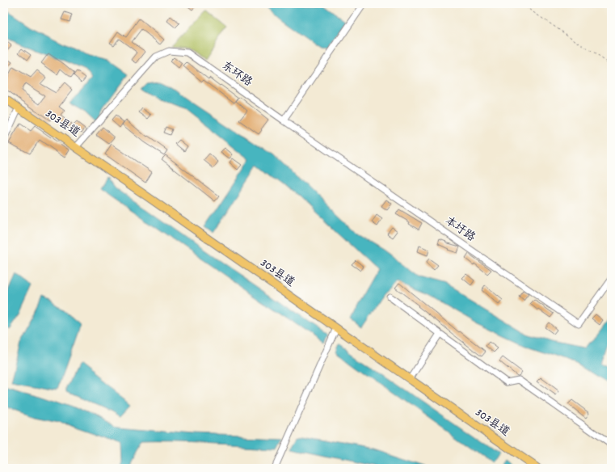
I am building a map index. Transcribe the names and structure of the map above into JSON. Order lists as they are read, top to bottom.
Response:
{
  "streets": {
    "main road": ["303县道"],
    "street": ["东环路", "本圩路"]
  },
  "crossings": [
    ["东环路", "303县道"],
    ["东环路", "本圩路"]
  ]
}
